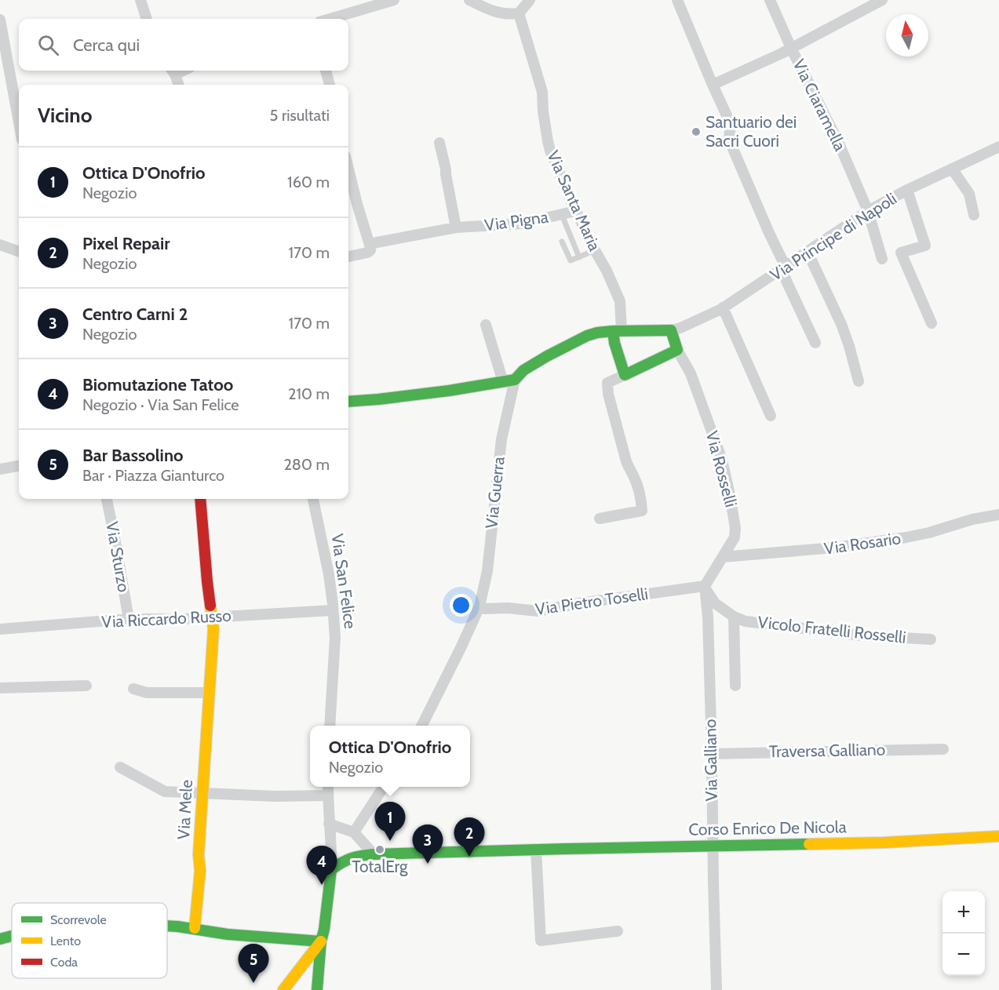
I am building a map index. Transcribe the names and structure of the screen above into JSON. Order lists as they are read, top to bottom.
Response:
{
  "streets": {
    "street": [
      "Via Ciaramella",
      "Via Santa Maria",
      "Via Pigna",
      "Via Principe di Napoli",
      "Via Rosselli",
      "Via Guerra",
      "Via Rosario",
      "Via Sturzo",
      "Via San Felice",
      "Via Pietro Toselli",
      "Via Riccardo Russo",
      "Vicolo Fratelli Rosselli",
      "Traversa Galliano",
      "Via Galliano",
      "Via Mele",
      "Corso Enrico De Nicola"
    ]
  },
  "crossings": [
    ["Via Ciaramella", "Via Principe di Napoli"],
    ["Via Santa Maria", "Via Pigna"],
    ["Via Rosselli", "Via Rosario"],
    ["Via Rosselli", "Via Pietro Toselli"],
    ["Via Rosselli", "Vicolo Fratelli Rosselli"],
    ["Via Rosselli", "Via Galliano"],
    ["Via Guerra", "Via Pietro Toselli"],
    ["Via Sturzo", "Via Riccardo Russo"],
    ["Via San Felice", "Via Riccardo Russo"],
    ["Via Pietro Toselli", "Vicolo Fratelli Rosselli"],
    ["Via Pietro Toselli", "Via Galliano"],
    ["Via Riccardo Russo", "Via Mele"],
    ["Vicolo Fratelli Rosselli", "Via Galliano"],
    ["Traversa Galliano", "Via Galliano"],
    ["Via Galliano", "Corso Enrico De Nicola"]
  ],
  "places": ["Santuario dei Sacri Cuori", "TotalErg"],
  "legend": ["Scorrevole", "Lento", "Coda"],
  "north": "top",
  "page": {
    "search": "Cerca qui",
    "heading": ["Vicino", "5 risultati"],
    "list": [
      {
        "mark": "1",
        "name": "Ottica D'Onofrio",
        "note": "Negozio",
        "value": "160 m"
      },
      {
        "mark": "2",
        "name": "Pixel Repair",
        "note": "Negozio",
        "value": "170 m"
      },
      {
        "mark": "3",
        "name": "Centro Carni 2",
        "note": "Negozio",
        "value": "170 m"
      },
      {
        "mark": "4",
        "name": "Biomutazione Tatoo",
        "note": "Negozio · Via San Felice",
        "value": "210 m"
      },
      {
        "mark": "5",
        "name": "Bar Bassolino",
        "note": "Bar · Piazza Gianturco",
        "value": "280 m"
      }
    ],
    "popup": ["Ottica D'Onofrio", "Negozio"],
    "pins": [
      "1",
      "2",
      "3",
      "4",
      "5"
    ],
    "map_buttons": ["+", "−"]
  }
}
